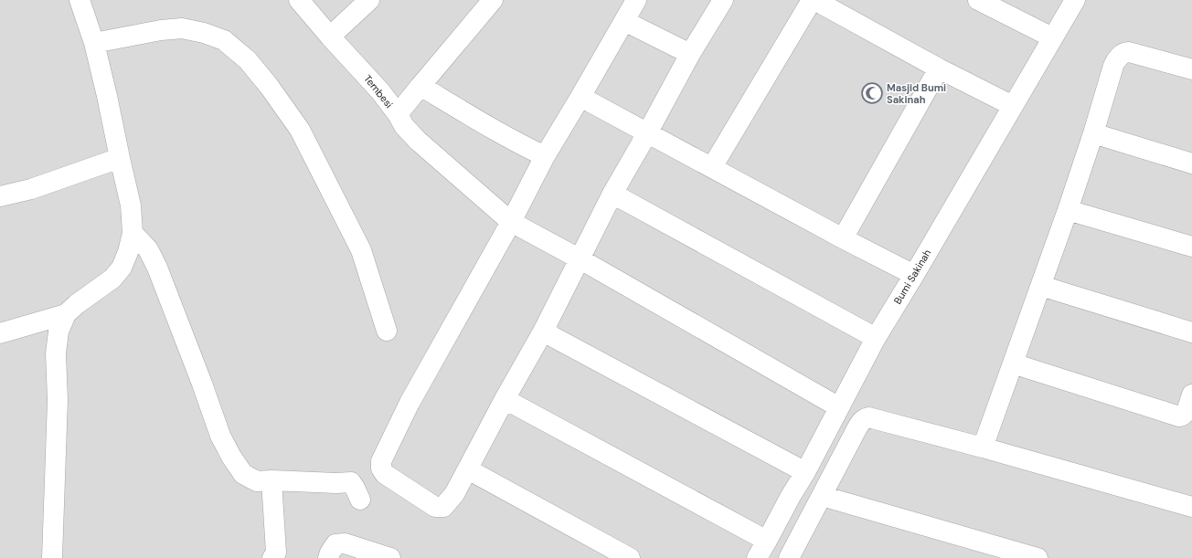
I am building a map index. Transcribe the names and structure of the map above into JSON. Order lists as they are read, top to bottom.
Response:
{
  "streets": {
    "street": ["Tembesi", "Bumi Sakinah"]
  },
  "places": {
    "mosque": ["Masjid Bumi Sakinah"]
  }
}
